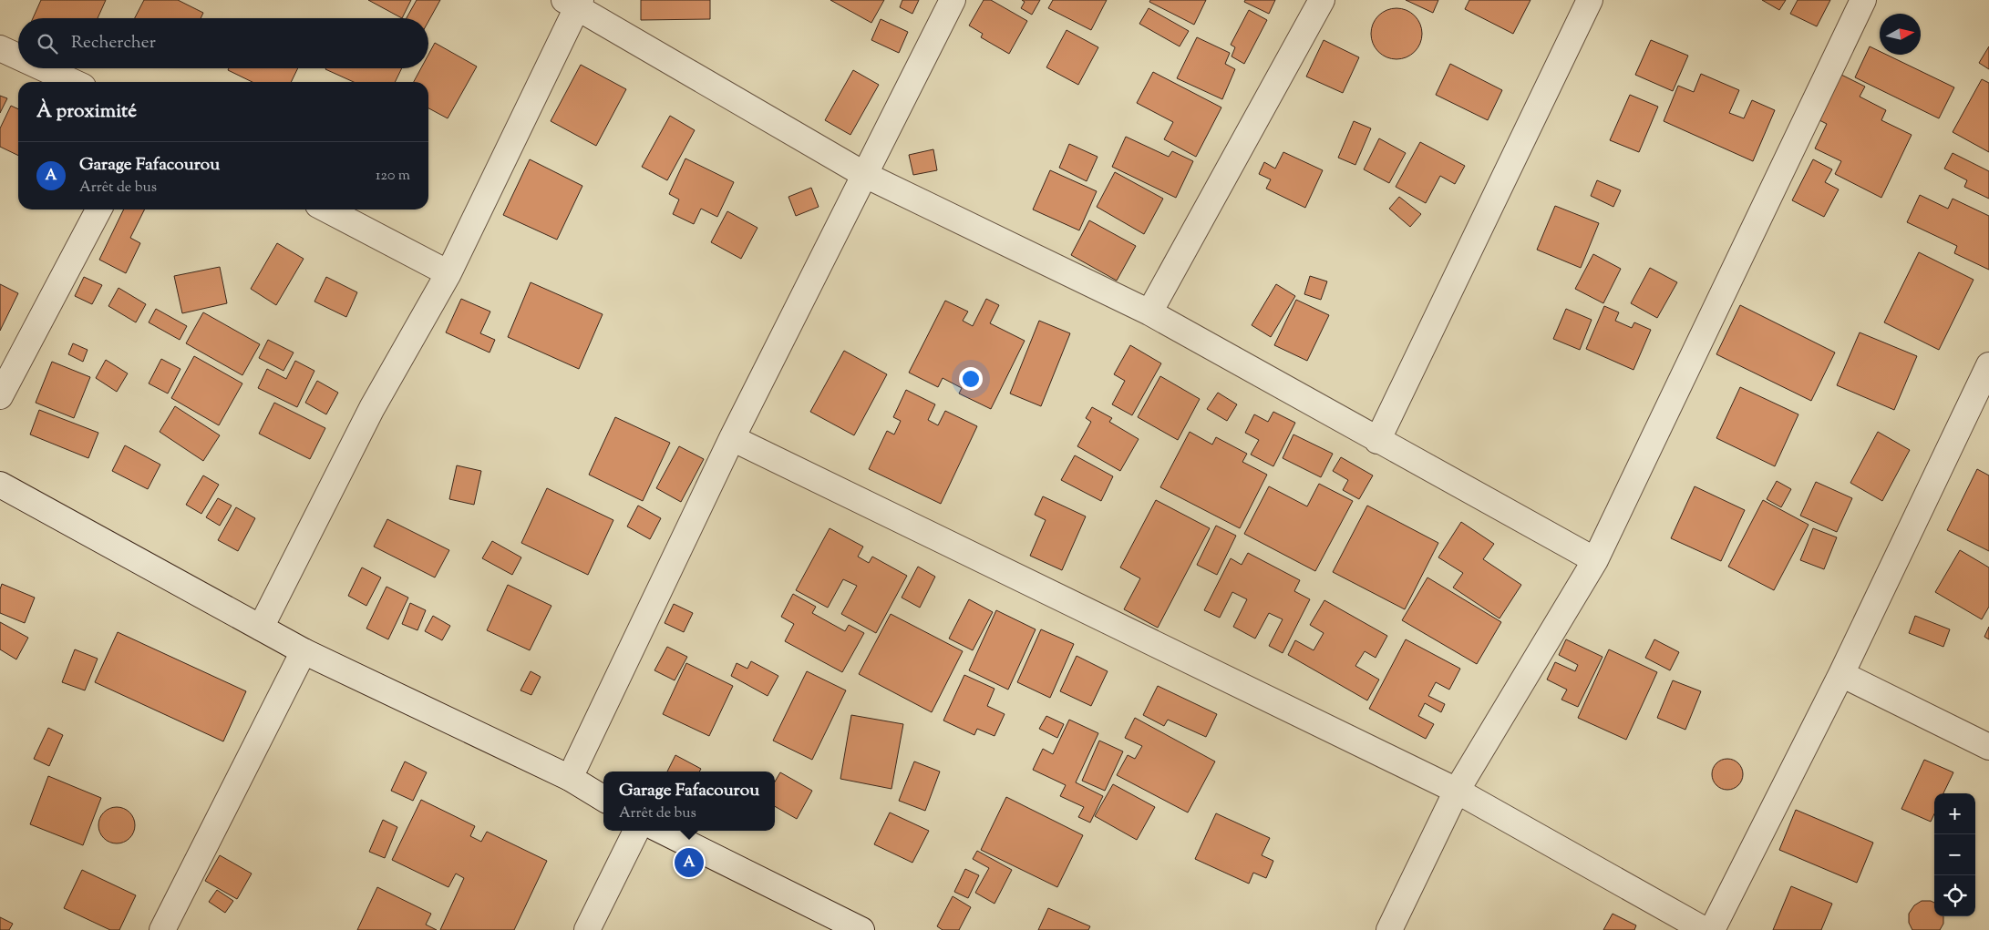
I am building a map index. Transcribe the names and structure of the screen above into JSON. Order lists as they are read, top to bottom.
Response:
{
  "north": "right",
  "page": {
    "search": "Rechercher",
    "heading": "À proximité",
    "list": [
      {
        "mark": "A",
        "name": "Garage Fafacourou",
        "note": "Arrêt de bus",
        "value": "120 m"
      }
    ],
    "popup": ["Garage Fafacourou", "Arrêt de bus"],
    "map_buttons": ["+", "−"],
    "pins": "A"
  }
}
